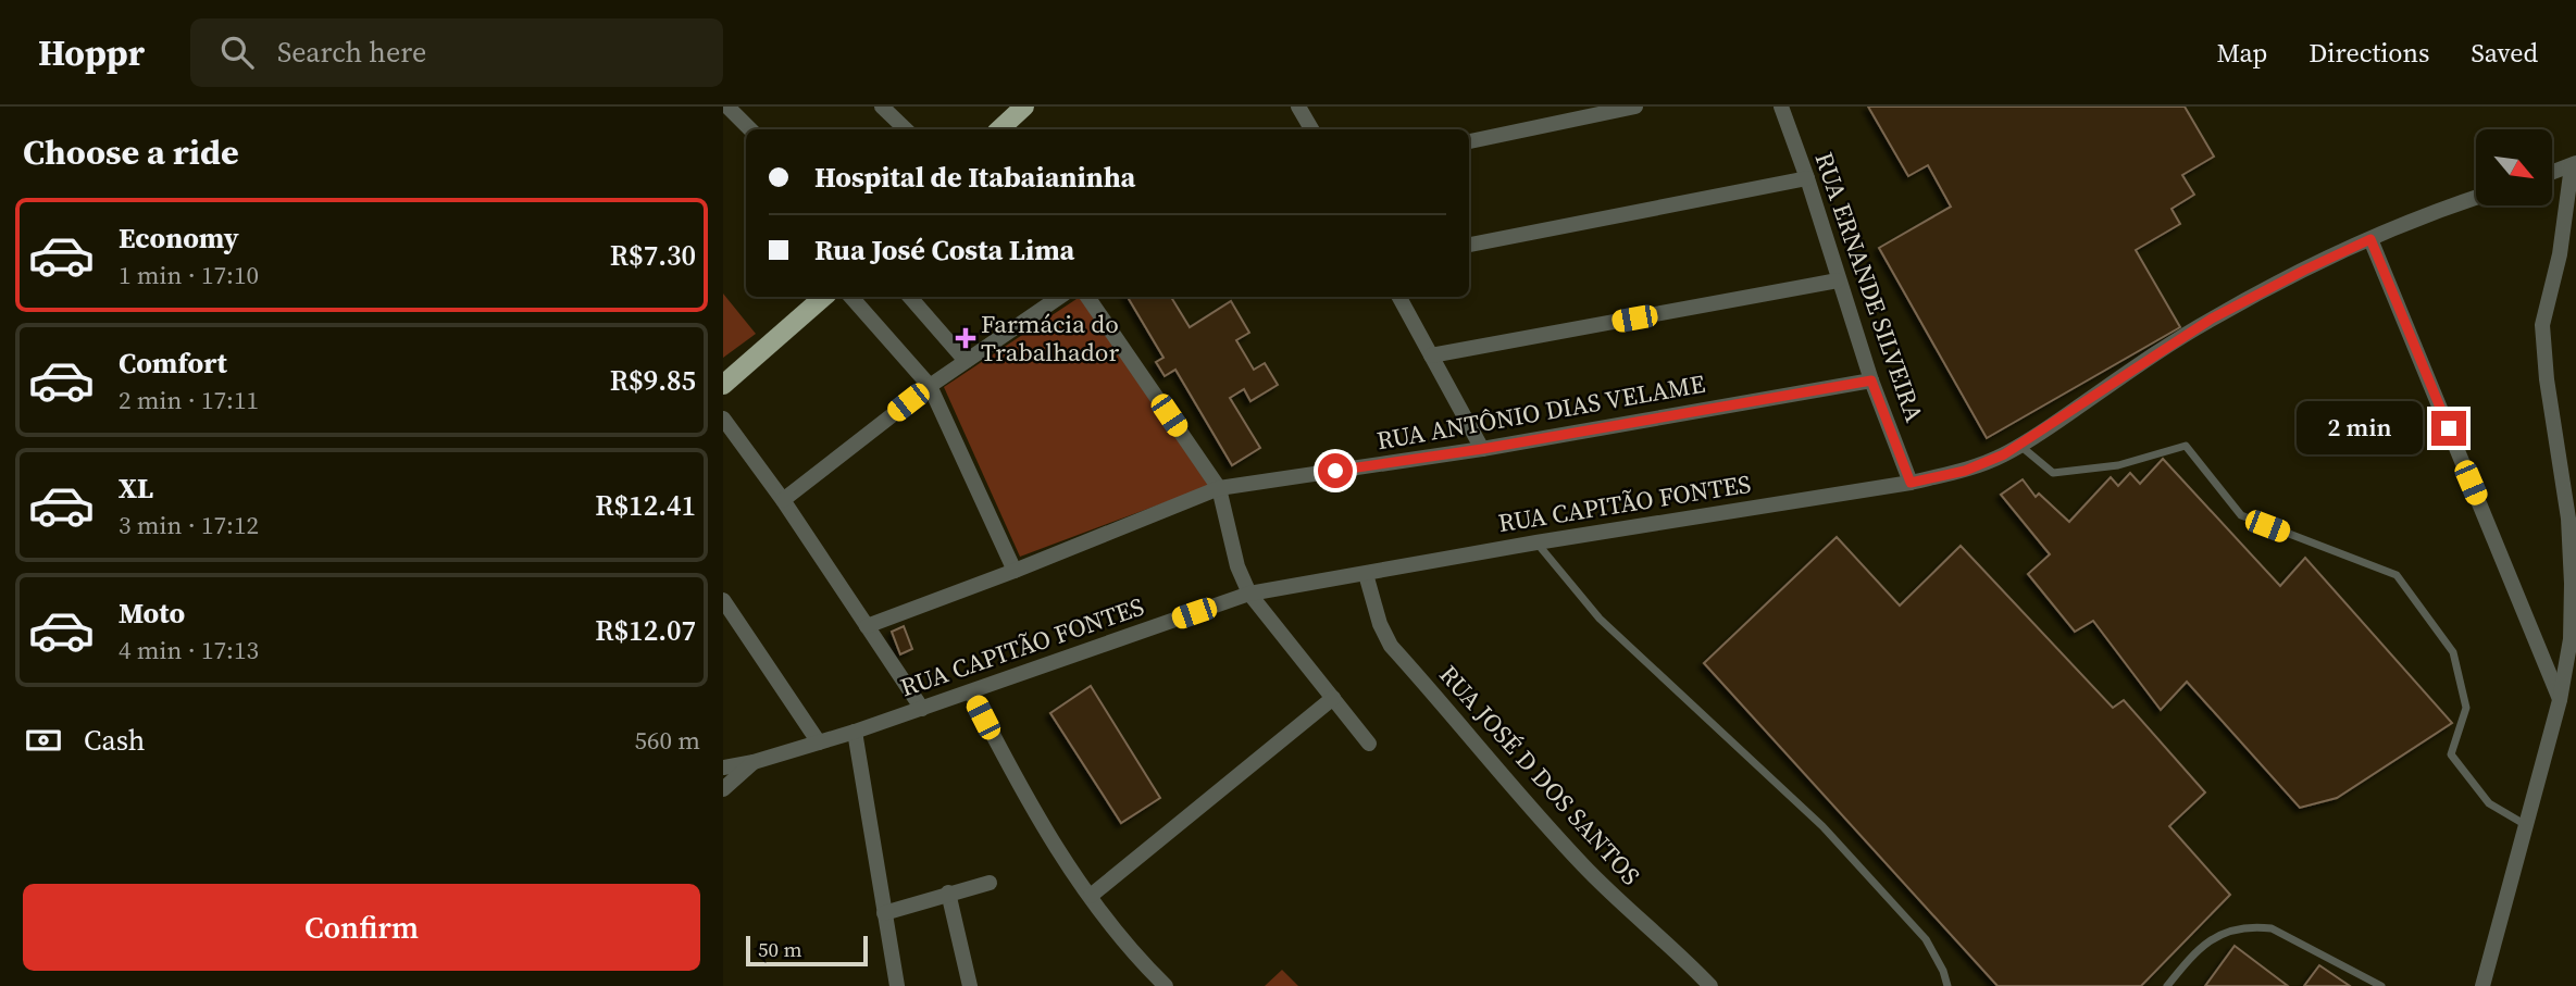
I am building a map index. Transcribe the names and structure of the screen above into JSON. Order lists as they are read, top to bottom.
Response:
{
  "streets": {
    "street": [
      "RUA ERNANDE SILVEIRA",
      "RUA ANTÔNIO DIAS VELAME",
      "RUA CAPITÃO FONTES",
      "RUA JOSÉ D DOS SANTOS"
    ]
  },
  "crossings": [
    ["RUA ERNANDE SILVEIRA", "RUA ANTÔNIO DIAS VELAME"],
    ["RUA ERNANDE SILVEIRA", "RUA CAPITÃO FONTES"],
    ["RUA CAPITÃO FONTES", "RUA JOSÉ D DOS SANTOS"]
  ],
  "places": {
    "health": ["Farmácia do Trabalhador"]
  },
  "scale_bar": "50 m",
  "north": "bottom right",
  "page": {
    "header": "Hoppr",
    "search": "Search here",
    "nav": ["Map", "Directions", "Saved"],
    "heading": "Choose a ride",
    "banner": ["Hospital de Itabaianinha", "Rua José Costa Lima"],
    "list": [
      {
        "name": "Economy",
        "note": "1 min · 17:10",
        "value": "R$7.30"
      },
      {
        "name": "Comfort",
        "note": "2 min · 17:11",
        "value": "R$9.85"
      },
      {
        "name": "XL",
        "note": "3 min · 17:12",
        "value": "R$12.41"
      },
      {
        "name": "Moto",
        "note": "4 min · 17:13",
        "value": "R$12.07"
      }
    ],
    "bubble": "2 min",
    "pay": ["Cash", "560 m"],
    "buttons": "Confirm",
    "scale": "50 m"
  }
}
